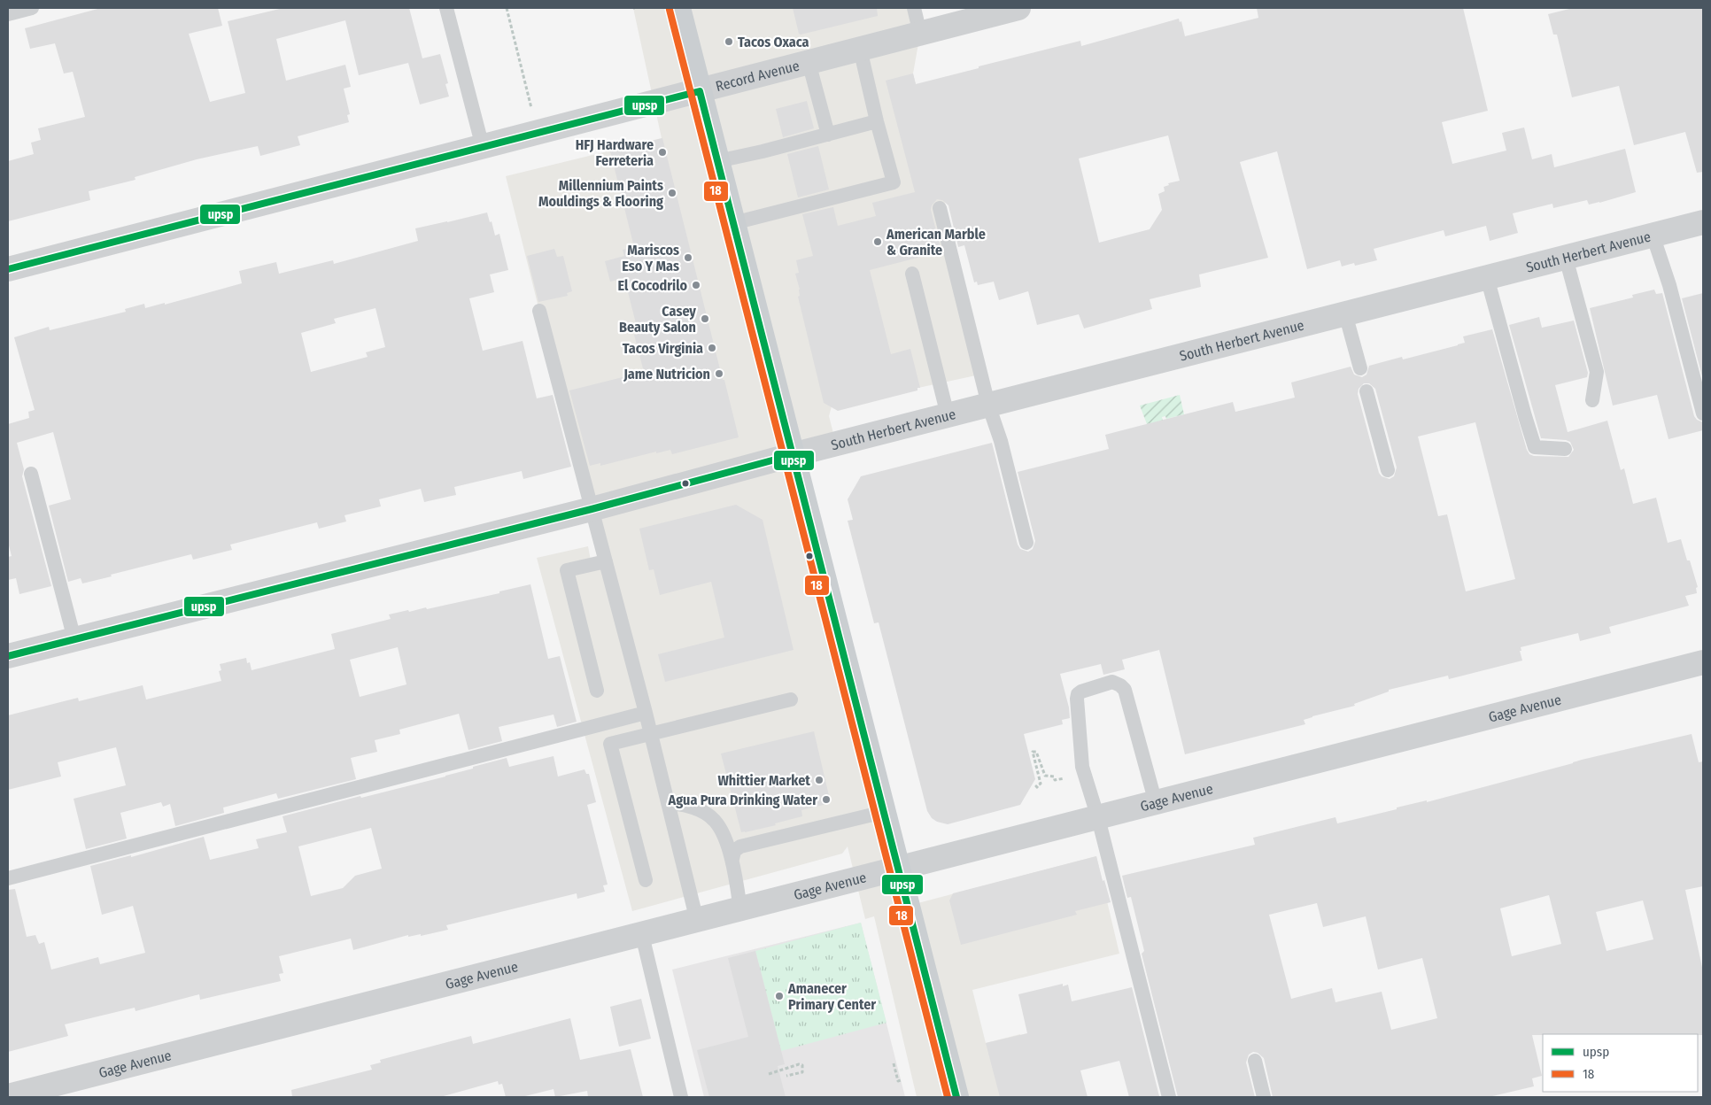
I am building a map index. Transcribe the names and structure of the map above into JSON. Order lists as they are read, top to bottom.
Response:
{
  "streets": {
    "street": ["Record Avenue", "South Herbert Avenue", "Gage Avenue"]
  },
  "places": [
    "Tacos Oxaca",
    "HFJ Hardware Ferreteria",
    "Millennium Paints Mouldings & Flooring",
    "American Marble & Granite",
    "Mariscos Eso Y Mas",
    "El Cocodrilo",
    "Casey Beauty Salon",
    "Tacos Virginia",
    "Jame Nutricion",
    "Whittier Market",
    "Agua Pura Drinking Water",
    "Amanecer Primary Center"
  ],
  "lines": ["transit line 18", "transit line upsp"],
  "legend": ["upsp", "18"]
}
